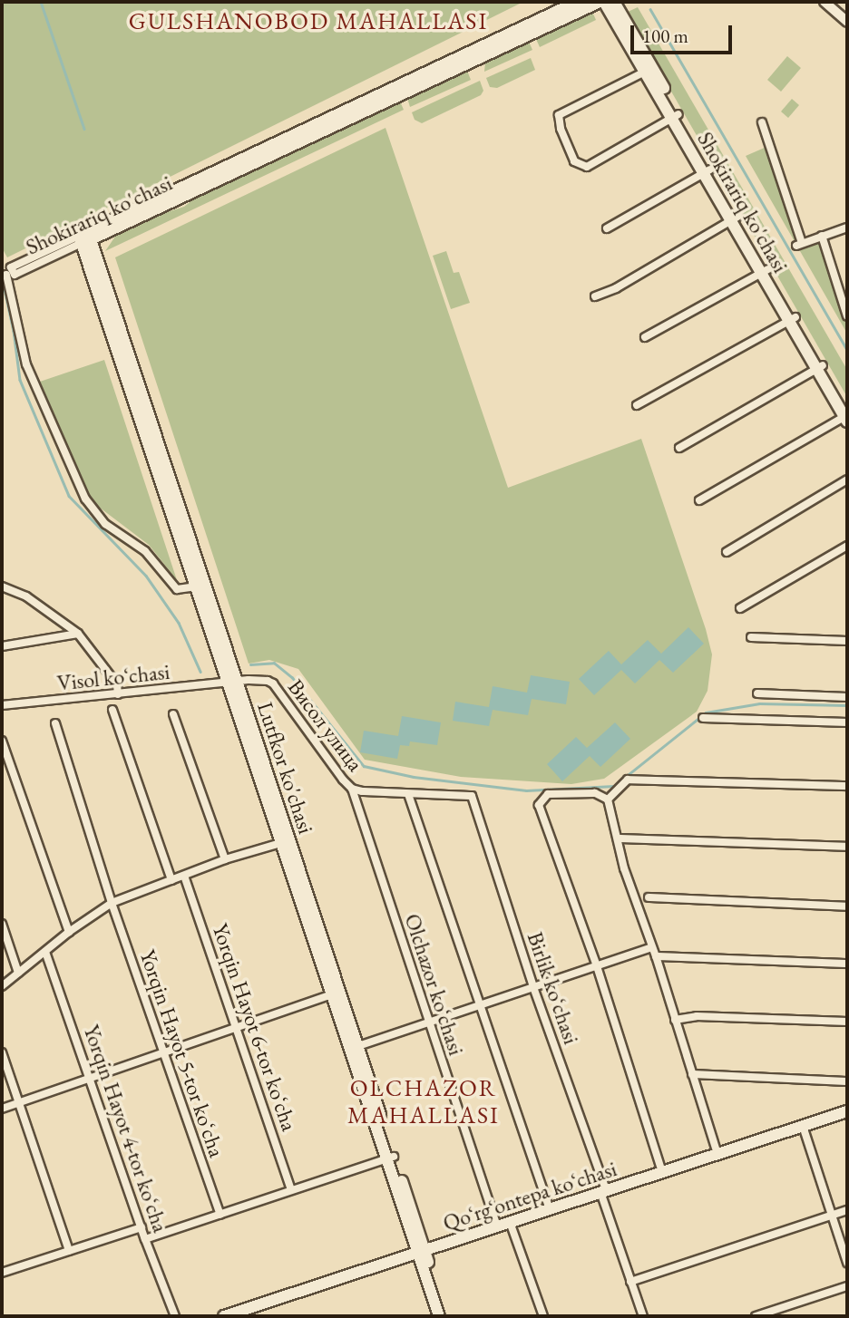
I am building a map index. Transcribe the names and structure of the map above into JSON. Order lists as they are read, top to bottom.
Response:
{
  "streets": {
    "main road": ["Shokirariq ko'chasi", "Lutfkor ko'chasi", "Qoʻrgʻontepa koʻchasi"],
    "street": [
      "Visol koʻchasi",
      "Висол улица",
      "Olchazor koʻchasi",
      "Birlik koʻchasi",
      "Yorqin Hayot 6-tor koʻcha",
      "Yorqin Hayot 5-tor koʻcha",
      "Yorqin Hayot 4-tor koʻcha"
    ]
  },
  "crossings": [
    ["Shokirariq ko'chasi", "Lutfkor ko'chasi"],
    ["Visol koʻchasi", "Висол улица"],
    ["Visol koʻchasi", "Lutfkor ko'chasi"],
    ["Висол улица", "Lutfkor ko'chasi"],
    ["Висол улица", "Olchazor koʻchasi"],
    ["Висол улица", "Birlik koʻchasi"],
    ["Lutfkor ko'chasi", "Qoʻrgʻontepa koʻchasi"],
    ["Olchazor koʻchasi", "Qoʻrgʻontepa koʻchasi"],
    ["Birlik koʻchasi", "Qoʻrgʻontepa koʻchasi"]
  ],
  "districts": ["GULSHANOBOD MAHALLASI", "OLCHAZOR MAHALLASI"],
  "scale_bar": "100 m"
}
